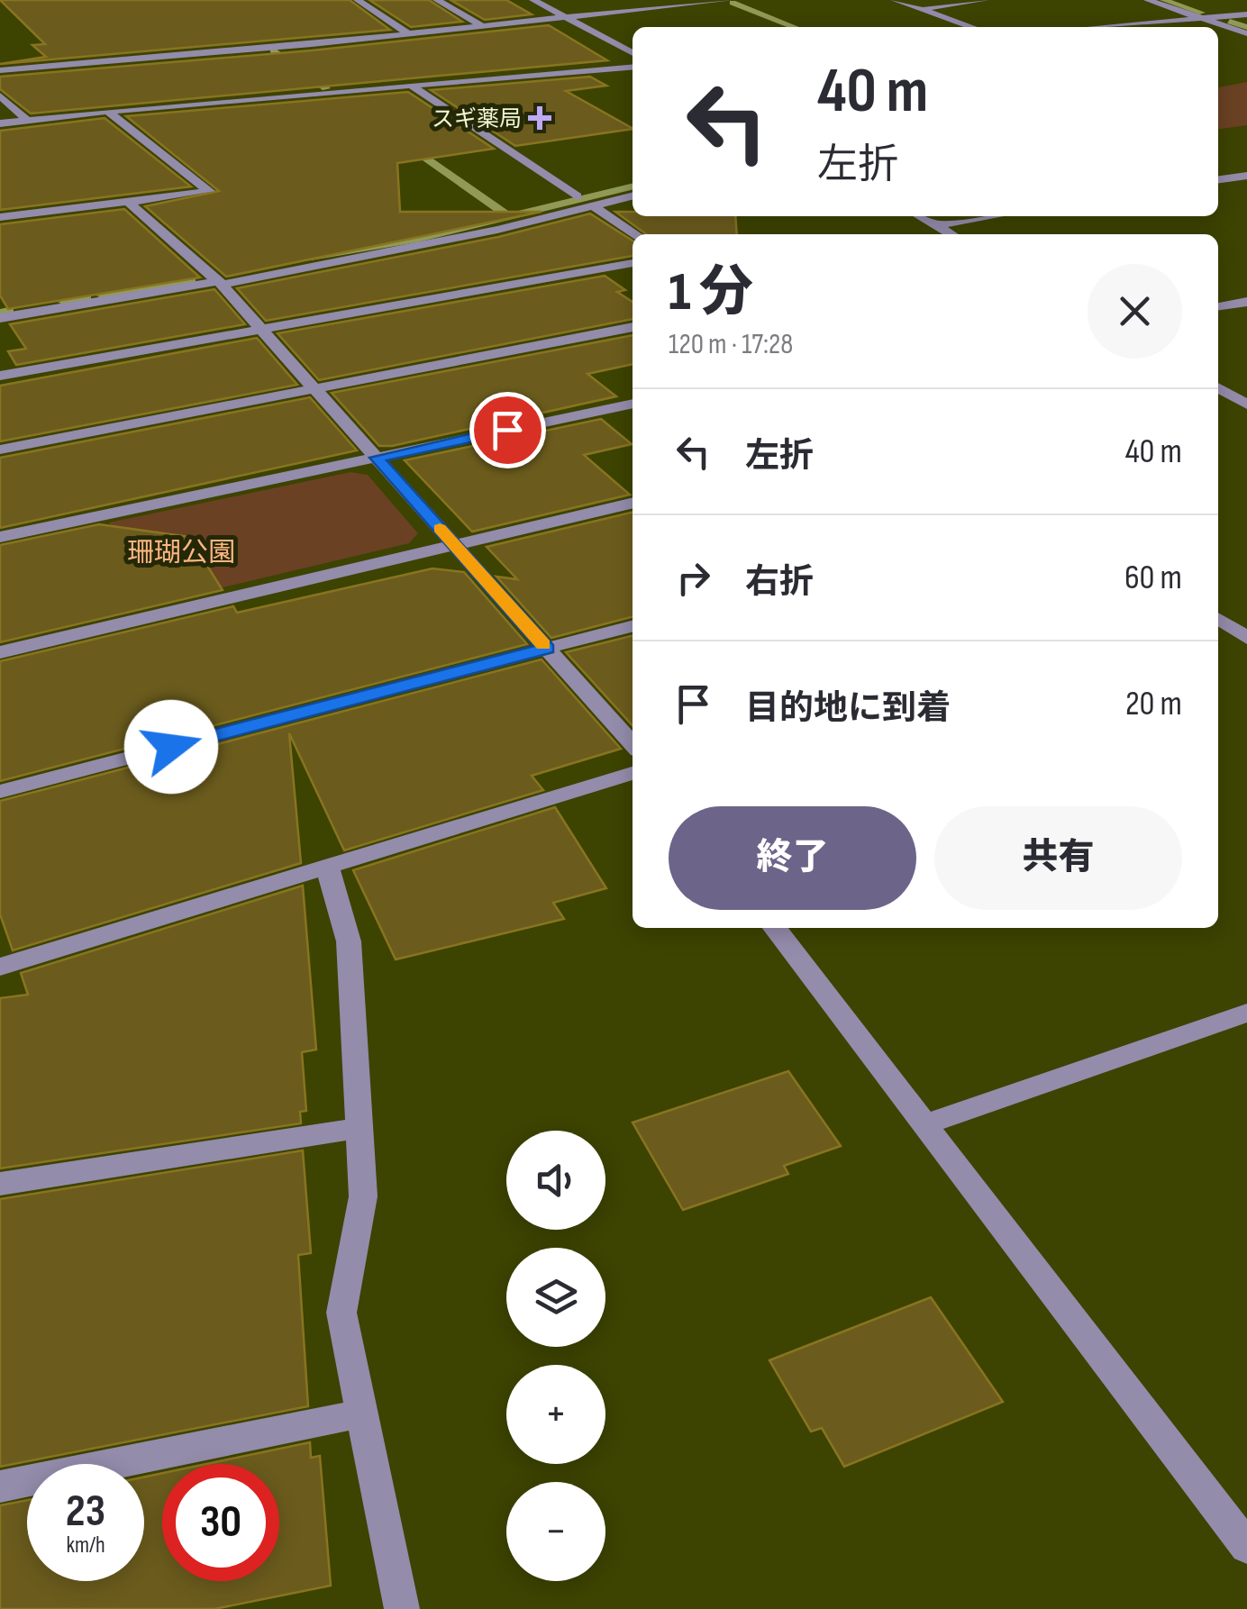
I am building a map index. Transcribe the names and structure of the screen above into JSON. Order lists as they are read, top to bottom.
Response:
{
  "parks": ["珊瑚公園"],
  "places": {
    "health": ["スギ薬局"]
  },
  "page": {
    "turn": ["40 m", "左折"],
    "heading": ["1 分", "120 m · 17:28"],
    "list": [
      {
        "name": "左折",
        "value": "40 m"
      },
      {
        "name": "右折",
        "value": "60 m"
      },
      {
        "name": "目的地に到着",
        "value": "20 m"
      }
    ],
    "buttons": ["終了", "共有"],
    "map_buttons": ["+", "−"],
    "speed": "23 km/h",
    "limit": "30"
  }
}
